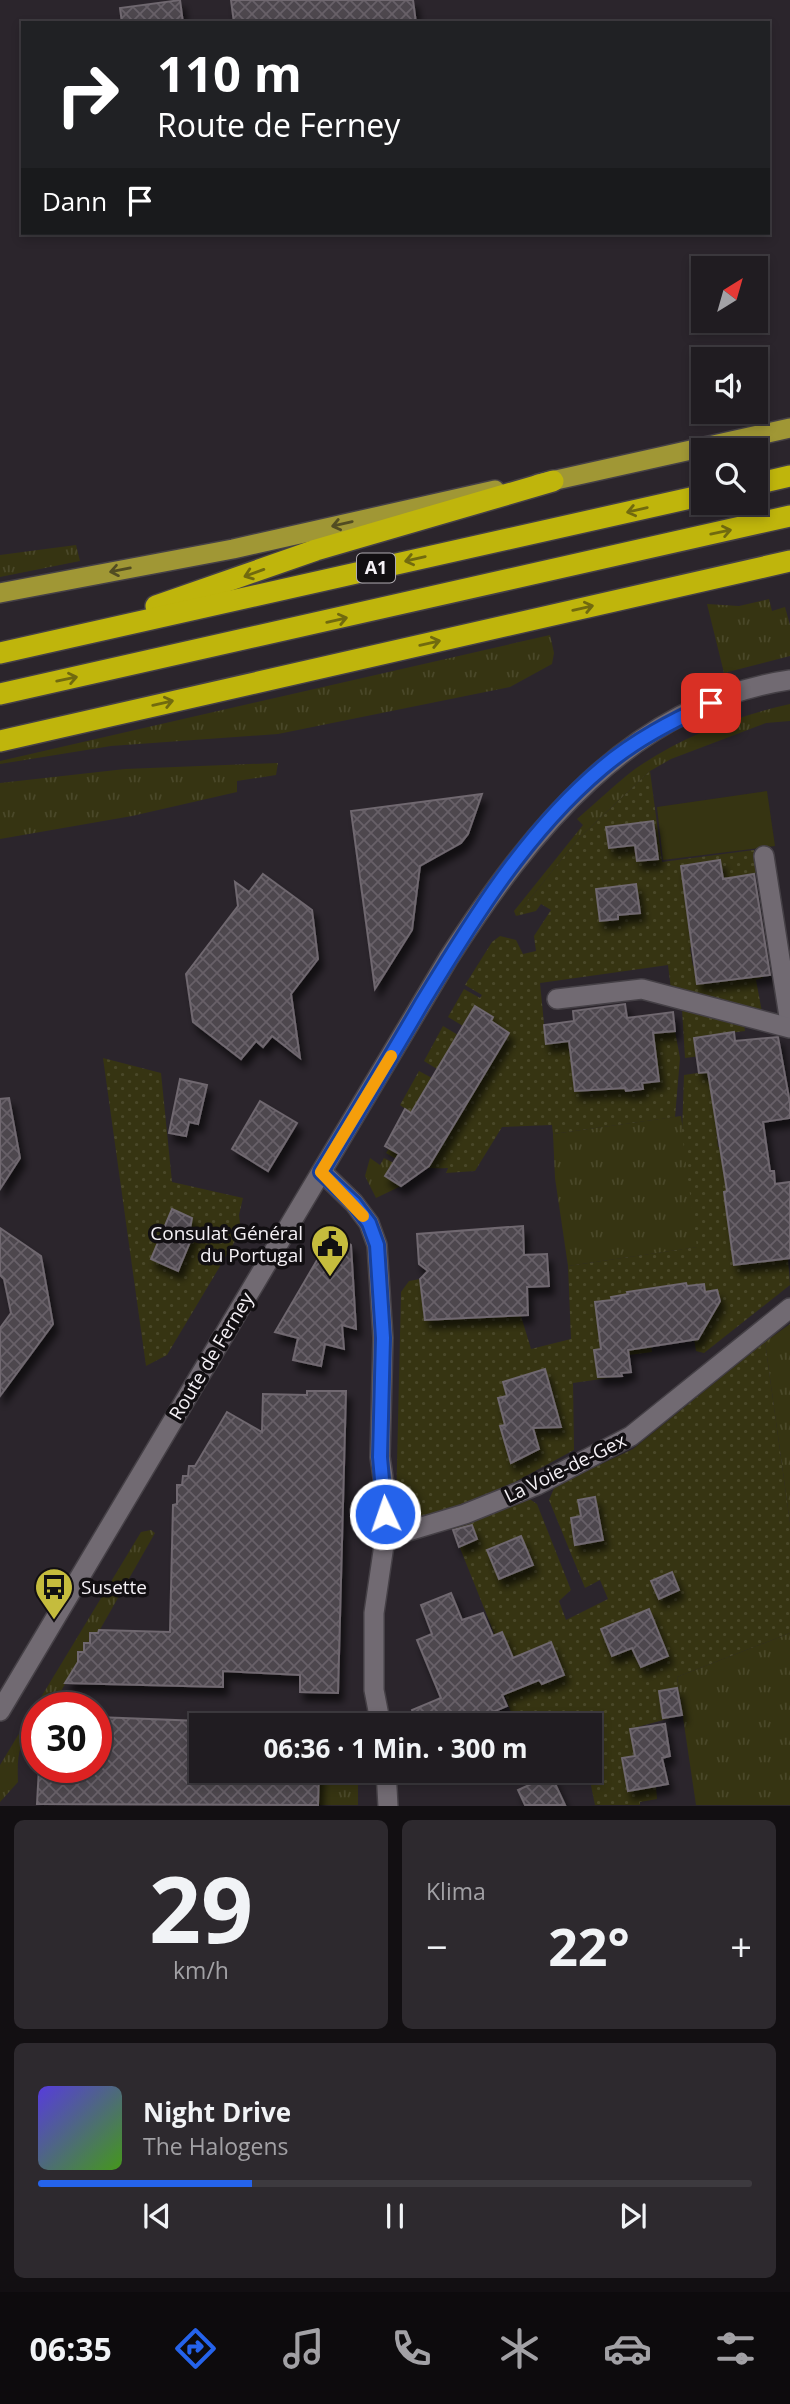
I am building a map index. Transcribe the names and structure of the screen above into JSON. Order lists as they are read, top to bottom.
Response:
{
  "streets": {
    "highway": ["A1"],
    "street": ["Route de Ferney", "La Voie-de-Gex"]
  },
  "places": {
    "public building": ["Consulat Général du Portugal"],
    "bus stop": ["Susette"]
  },
  "north": "top right",
  "page": {
    "turn": ["110 m", "Route de Ferney"],
    "then": "Dann",
    "limit": "30",
    "trip": "06:36 · 1 Min. · 300 m",
    "tile": [
      ["29", "km/h"],
      "Klima"
    ],
    "heat": ["−", "22°", "+"],
    "song": ["Night Drive", "The Halogens"],
    "tabs": "06:35"
  }
}
